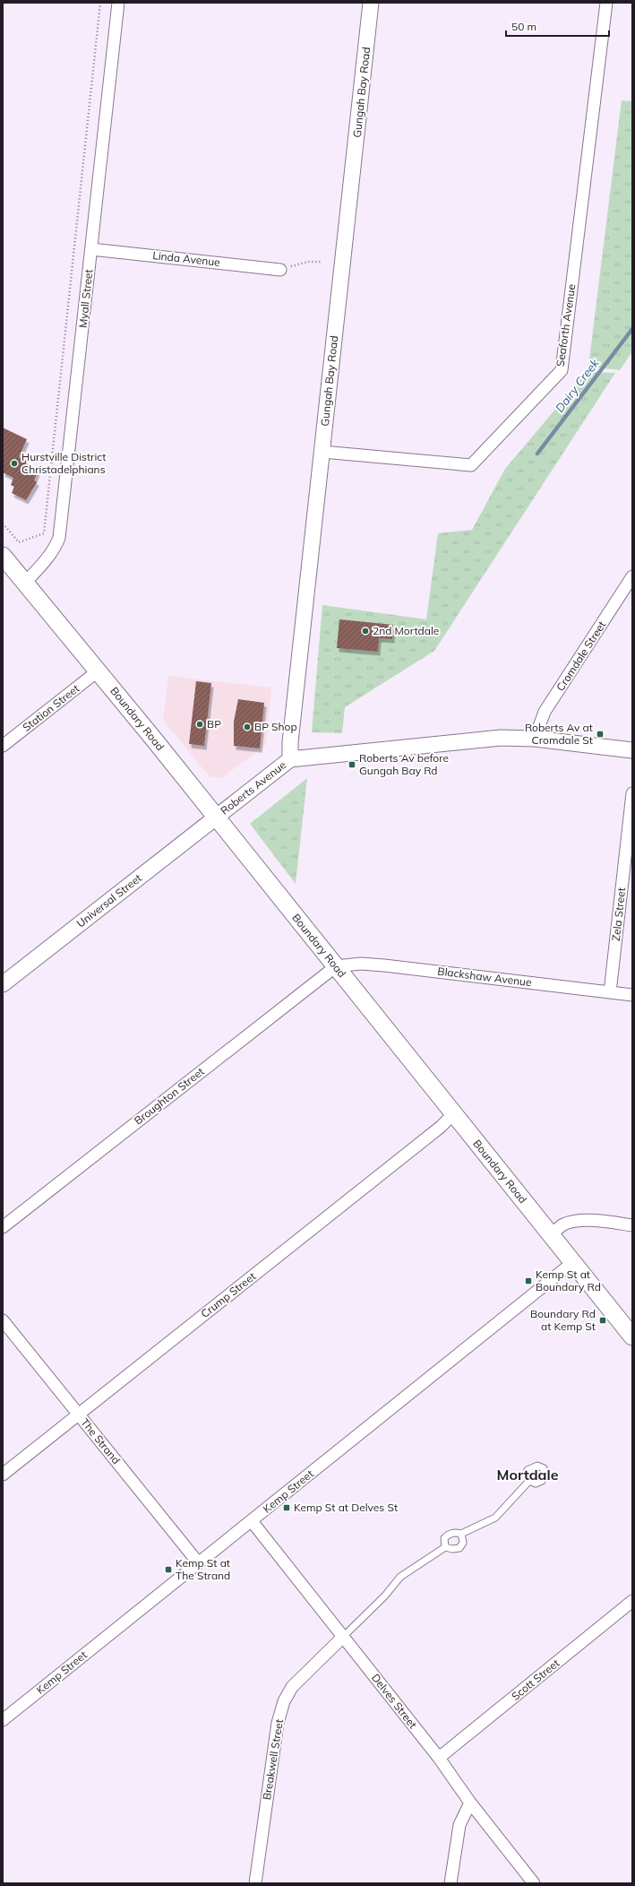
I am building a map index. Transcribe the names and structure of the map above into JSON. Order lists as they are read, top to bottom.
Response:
{
  "streets": {
    "main road": ["Boundary Road"],
    "street": [
      "Gungah Bay Road",
      "Linda Avenue",
      "Myall Street",
      "Seaforth Avenue",
      "Cromdale Street",
      "Station Street",
      "Roberts Avenue",
      "Universal Street",
      "Zela Street",
      "Blackshaw Avenue",
      "Broughton Street",
      "Crump Street",
      "The Strand",
      "Kemp Street",
      "Scott Street",
      "Delves Street",
      "Breakwell Street"
    ]
  },
  "crossings": [
    ["Gungah Bay Road", "Seaforth Avenue"],
    ["Gungah Bay Road", "Roberts Avenue"],
    ["Linda Avenue", "Myall Street"],
    ["Myall Street", "Boundary Road"],
    ["Cromdale Street", "Roberts Avenue"],
    ["Station Street", "Boundary Road"],
    ["Boundary Road", "Roberts Avenue"],
    ["Boundary Road", "Universal Street"],
    ["Boundary Road", "Blackshaw Avenue"],
    ["Boundary Road", "Broughton Street"],
    ["Boundary Road", "Crump Street"],
    ["Boundary Road", "Kemp Street"],
    ["Roberts Avenue", "Universal Street"],
    ["Zela Street", "Blackshaw Avenue"],
    ["Blackshaw Avenue", "Broughton Street"],
    ["Crump Street", "The Strand"],
    ["The Strand", "Kemp Street"],
    ["Kemp Street", "Delves Street"],
    ["Scott Street", "Delves Street"],
    ["Delves Street", "Breakwell Street"]
  ],
  "districts": ["Mortdale"],
  "water": ["Dairy Creek"],
  "places": {
    "other": [
      "Hurstville District Christadelphians",
      "2nd Mortdale",
      "BP",
      "BP Shop"
    ],
    "transit": [
      "Roberts Av at Cromdale St",
      "Roberts Av before Gungah Bay Rd",
      "Kemp St at Boundary Rd",
      "Boundary Rd at Kemp St",
      "Kemp St at Delves St",
      "Kemp St at The Strand"
    ]
  },
  "scale_bar": "50 m"
}
